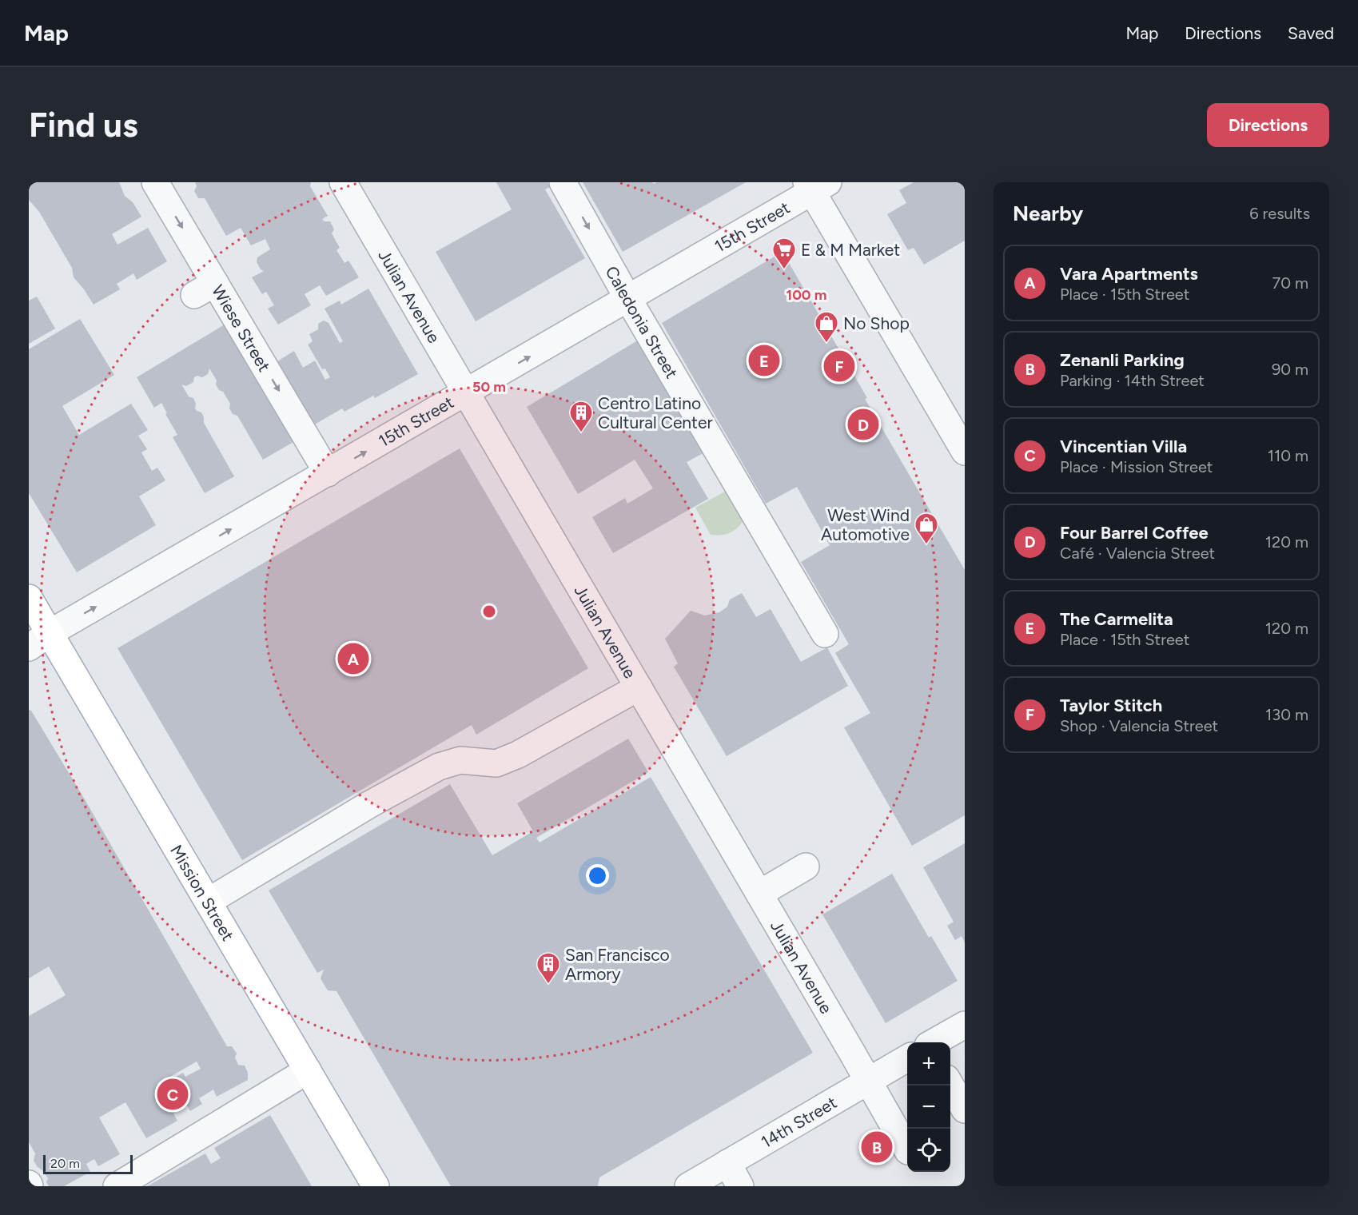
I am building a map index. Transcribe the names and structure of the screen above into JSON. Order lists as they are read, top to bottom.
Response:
{
  "streets": {
    "main road": ["Mission Street"],
    "street": [
      "15th Street",
      "Julian Avenue",
      "Caledonia Street",
      "Wiese Street",
      "14th Street"
    ]
  },
  "crossings": [
    ["15th Street", "Julian Avenue"],
    ["15th Street", "Caledonia Street"],
    ["15th Street", "Wiese Street"],
    ["15th Street", "Mission Street"],
    ["Julian Avenue", "14th Street"]
  ],
  "one_way": ["15th Street", "Wiese Street"],
  "places": {
    "supermarket": ["E & M Market"],
    "shop": ["No Shop", "West Wind Automotive"],
    "building": ["Centro Latino Cultural Center", "San Francisco Armory"]
  },
  "scale_bar": "20 m",
  "page": {
    "header": "Map",
    "nav": ["Map", "Directions", "Saved"],
    "buttons": "Directions",
    "title": "Find us",
    "heading": ["Nearby", "6 results"],
    "list": [
      {
        "mark": "A",
        "name": "Vara Apartments",
        "note": "Place · 15th Street",
        "value": "70 m"
      },
      {
        "mark": "B",
        "name": "Zenanli Parking",
        "note": "Parking · 14th Street",
        "value": "90 m"
      },
      {
        "mark": "C",
        "name": "Vincentian Villa",
        "note": "Place · Mission Street",
        "value": "110 m"
      },
      {
        "mark": "D",
        "name": "Four Barrel Coffee",
        "note": "Café · Valencia Street",
        "value": "120 m"
      },
      {
        "mark": "E",
        "name": "The Carmelita",
        "note": "Place · 15th Street",
        "value": "120 m"
      },
      {
        "mark": "F",
        "name": "Taylor Stitch",
        "note": "Shop · Valencia Street",
        "value": "130 m"
      }
    ],
    "pins": [
      "E",
      "F",
      "D",
      "A",
      "C",
      "B"
    ],
    "map_buttons": ["+", "−"],
    "scale": "20 m"
  },
  "rings": ["100 m", "50 m"]
}
